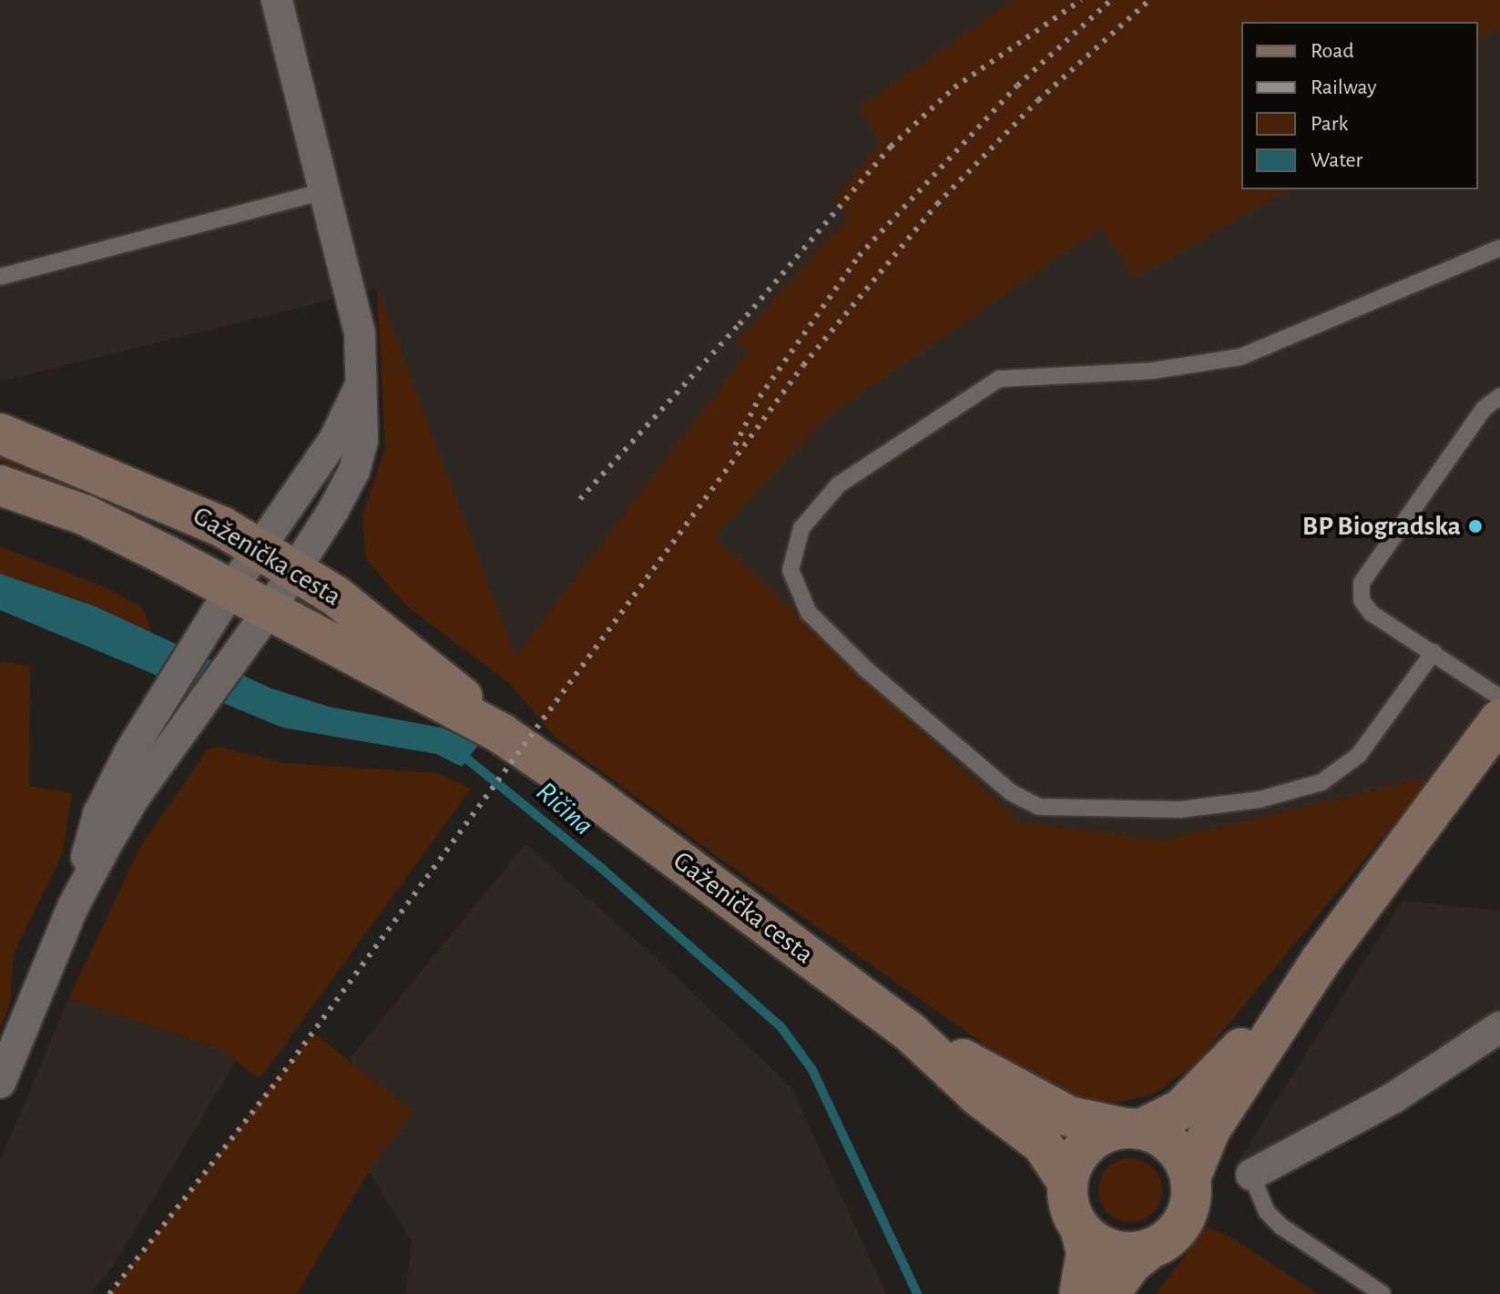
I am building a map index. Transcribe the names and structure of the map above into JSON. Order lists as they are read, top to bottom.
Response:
{
  "streets": {
    "main road": ["Gaženička cesta"]
  },
  "water": ["Ričina"],
  "places": ["BP Biogradska"],
  "legend": [
    "Road",
    "Railway",
    "Park",
    "Water"
  ]
}
